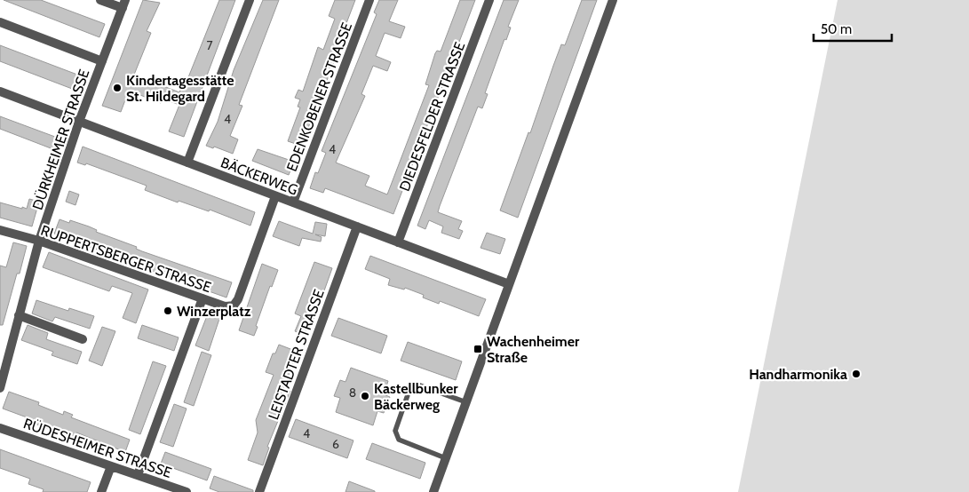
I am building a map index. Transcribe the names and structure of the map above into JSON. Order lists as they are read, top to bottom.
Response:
{
  "streets": {
    "street": [
      "EDENKOBENER STRASSE",
      "DIEDESFELDER STRASSE",
      "DÜRKHEIMER STRASSE",
      "BÄCKERWEG",
      "RUPPERTSBERGER STRASSE",
      "LEISTADTER STRASSE",
      "RÜDESHEIMER STRASSE"
    ]
  },
  "crossings": [
    ["EDENKOBENER STRASSE", "BÄCKERWEG"],
    ["DIEDESFELDER STRASSE", "BÄCKERWEG"],
    ["DÜRKHEIMER STRASSE", "BÄCKERWEG"],
    ["DÜRKHEIMER STRASSE", "RUPPERTSBERGER STRASSE"],
    ["BÄCKERWEG", "RUPPERTSBERGER STRASSE"],
    ["BÄCKERWEG", "LEISTADTER STRASSE"]
  ],
  "places": {
    "other": [
      "Kindertagesstätte St. Hildegard",
      "Winzerplatz",
      "Handharmonika",
      "Kastellbunker Bäckerweg"
    ],
    "transit": ["Wachenheimer Straße"]
  },
  "house_numbers": [
    "7",
    "4",
    "4",
    "8",
    "4",
    "6"
  ],
  "scale_bar": "50 m"
}
